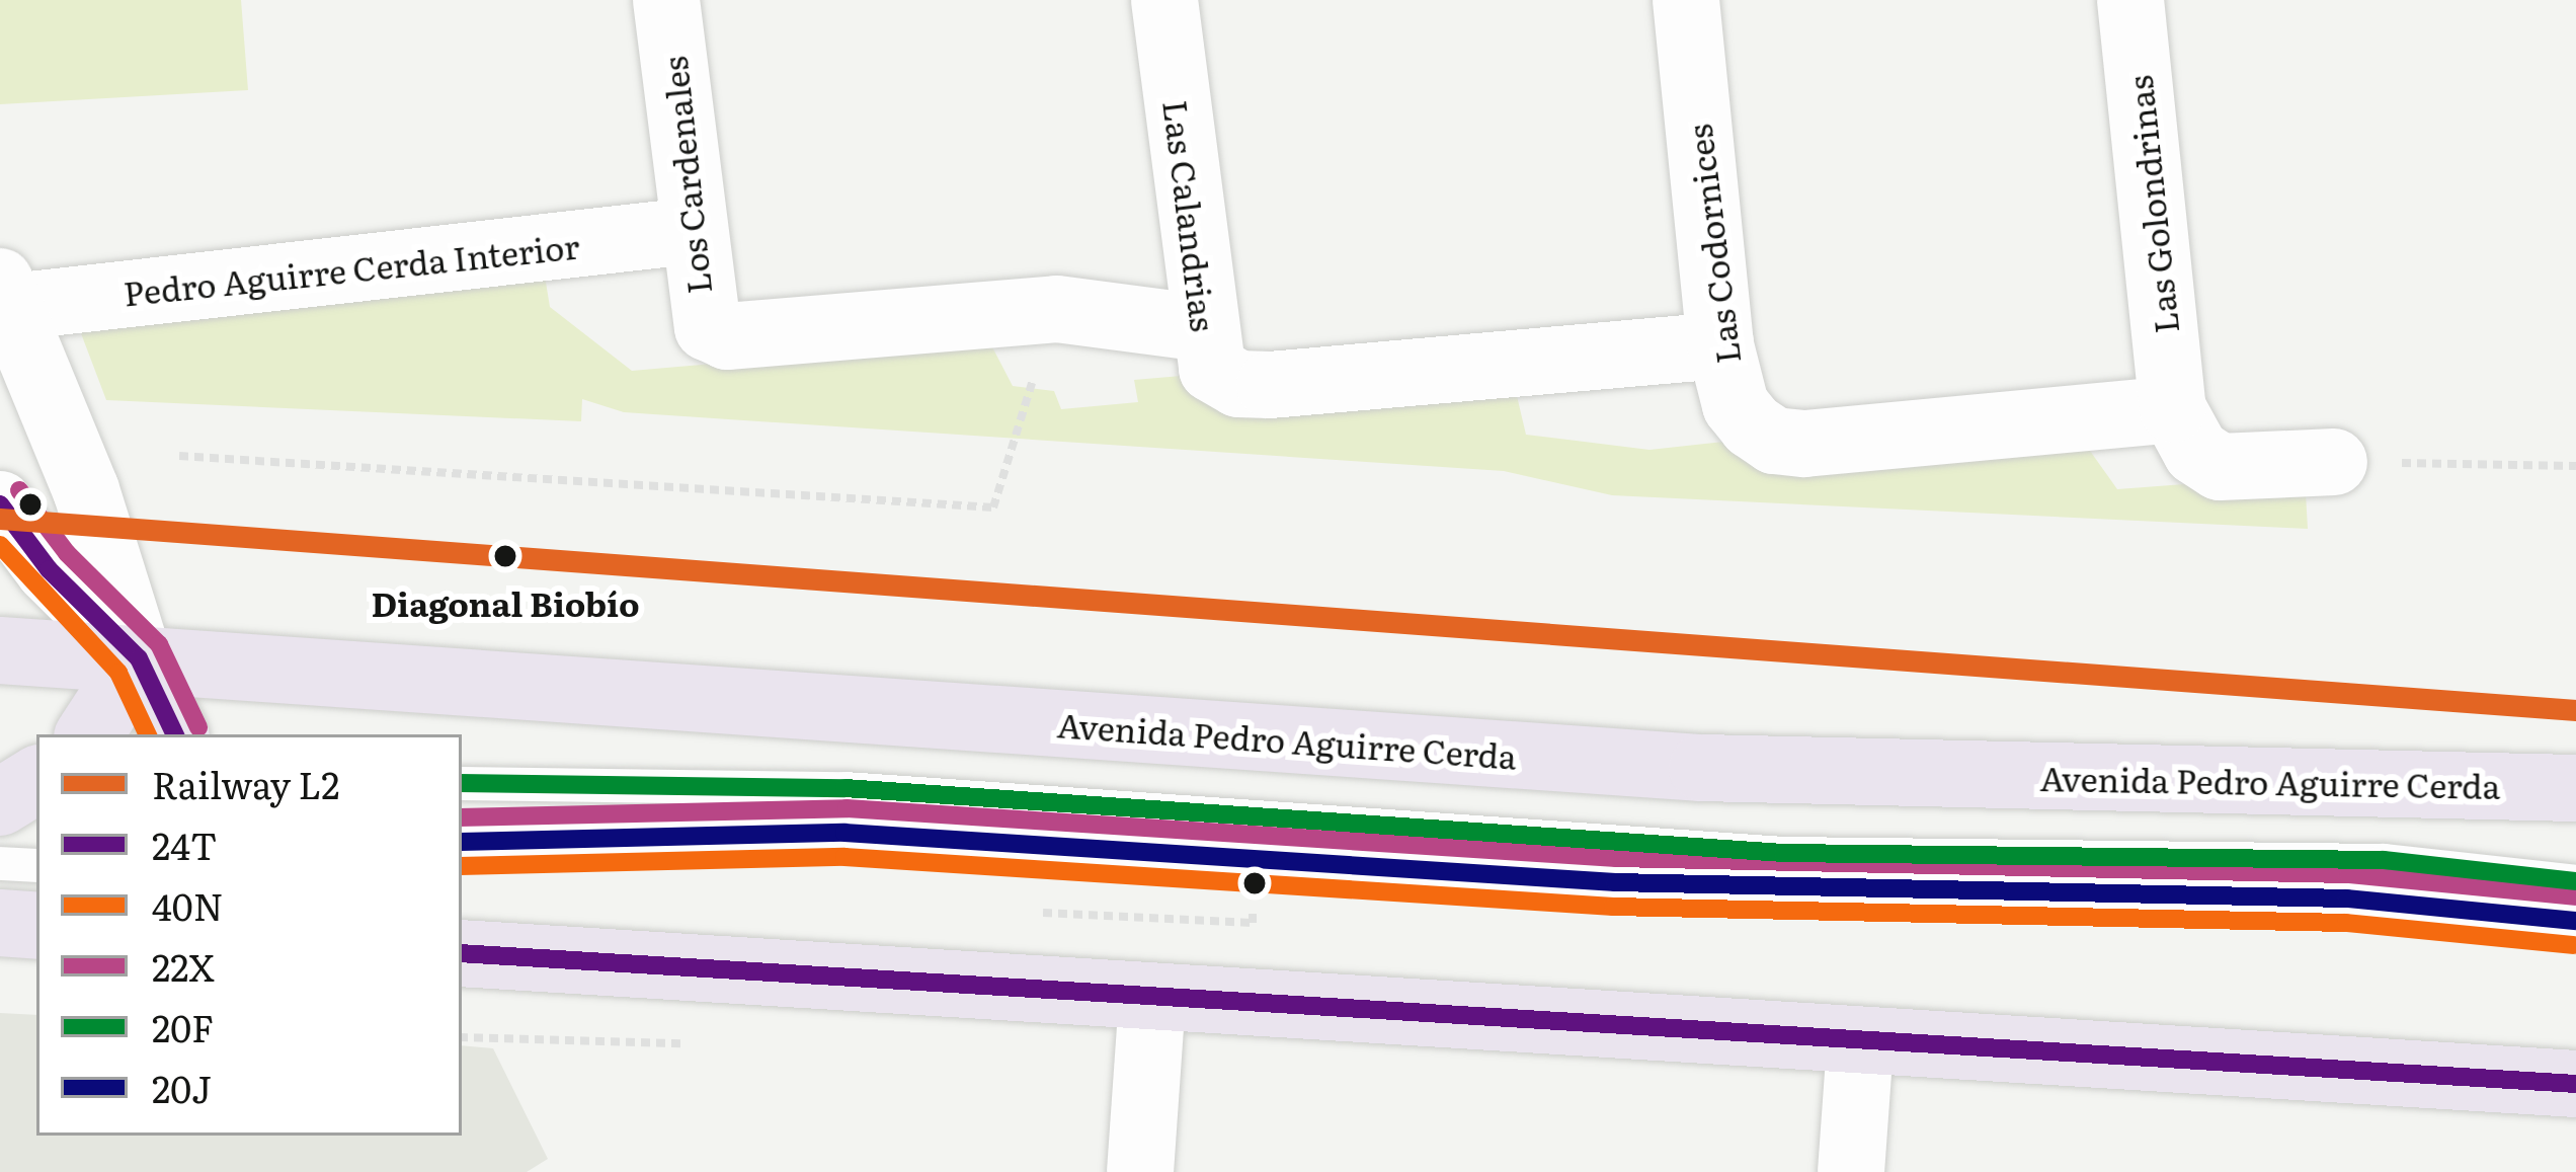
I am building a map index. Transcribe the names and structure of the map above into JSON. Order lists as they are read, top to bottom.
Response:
{
  "streets": {
    "highway": ["Avenida Pedro Aguirre Cerda"],
    "street": [
      "Los Cardenales",
      "Las Golondrinas",
      "Las Calandrias",
      "Las Codornices",
      "Pedro Aguirre Cerda Interior"
    ]
  },
  "crossings": [
    ["Los Cardenales", "Pedro Aguirre Cerda Interior"],
    ["Las Golondrinas", "Las Codornices"],
    ["Las Calandrias", "Las Codornices"]
  ],
  "places": ["Diagonal Biobío"],
  "lines": [
    "transit line 22X",
    "transit line 24T",
    "rail line L2",
    "transit line 40N",
    "transit line 20F",
    "transit line 20J"
  ],
  "legend": [
    "Railway L2",
    "24T",
    "40N",
    "22X",
    "20F",
    "20J"
  ]
}
